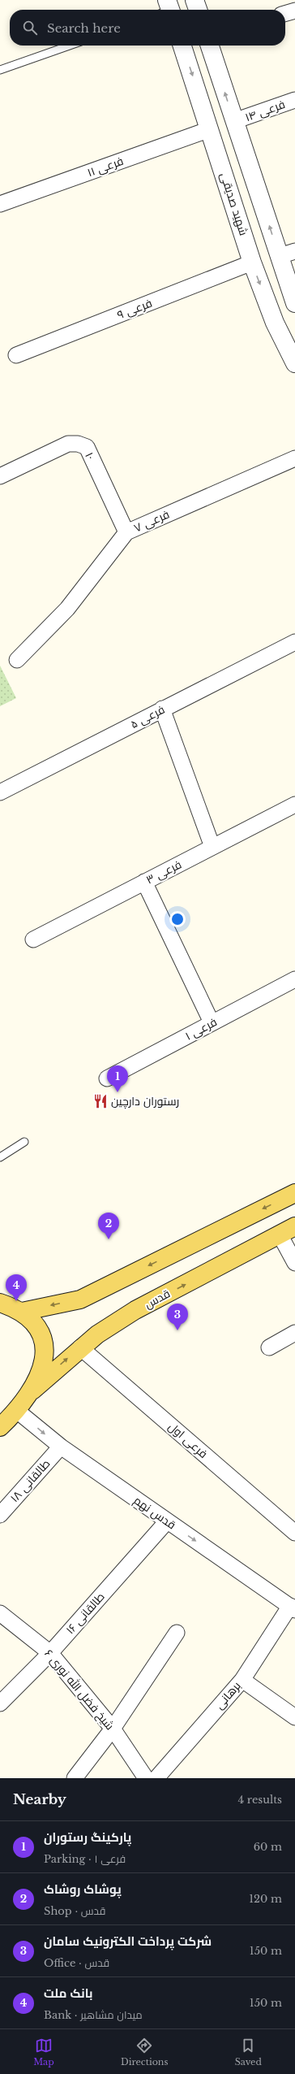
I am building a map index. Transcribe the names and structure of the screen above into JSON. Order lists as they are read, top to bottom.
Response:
{
  "streets": {
    "main road": ["قدس"],
    "street": [
      "فرعی ۱۴",
      "فرعی ۱۱",
      "شهید صدیقی",
      "فرعی ۹",
      "۱۰",
      "فرعی ۷",
      "فرعی ۵",
      "فرعی ۳",
      "فرعی ۱",
      "فرعی اول",
      "طالقانی ۱۸",
      "قدس نهم",
      "طالقانی ۱۶",
      "شیخ فضل الله نوری ۶",
      "برهانی"
    ]
  },
  "crossings": [
    ["فرعی ۱۱", "شهید صدیقی"],
    ["شهید صدیقی", "فرعی ۹"],
    ["۱۰", "فرعی ۷"],
    ["قدس", "فرعی اول"],
    ["طالقانی ۱۸", "قدس نهم"],
    ["قدس نهم", "طالقانی ۱۶"],
    ["قدس نهم", "برهانی"],
    ["طالقانی ۱۶", "شیخ فضل الله نوری ۶"]
  ],
  "one_way": ["قدس نهم"],
  "places": {
    "restaurant": ["رستوران دارچین"]
  },
  "page": {
    "search": "Search here",
    "pins": [
      "1",
      "2",
      "4",
      "3"
    ],
    "heading": ["Nearby", "4 results"],
    "list": [
      {
        "mark": "1",
        "name": "پارکینگ رستوران",
        "note": "Parking · فرعی ۱",
        "value": "60 m"
      },
      {
        "mark": "2",
        "name": "پوشاک روشاک",
        "note": "Shop · قدس",
        "value": "120 m"
      },
      {
        "mark": "3",
        "name": "شرکت پرداخت الکترونیک سامان",
        "note": "Office · قدس",
        "value": "150 m"
      },
      {
        "mark": "4",
        "name": "بانک ملت",
        "note": "Bank · میدان مشاهیر",
        "value": "150 m"
      }
    ],
    "nav": ["Map", "Directions", "Saved"]
  }
}
